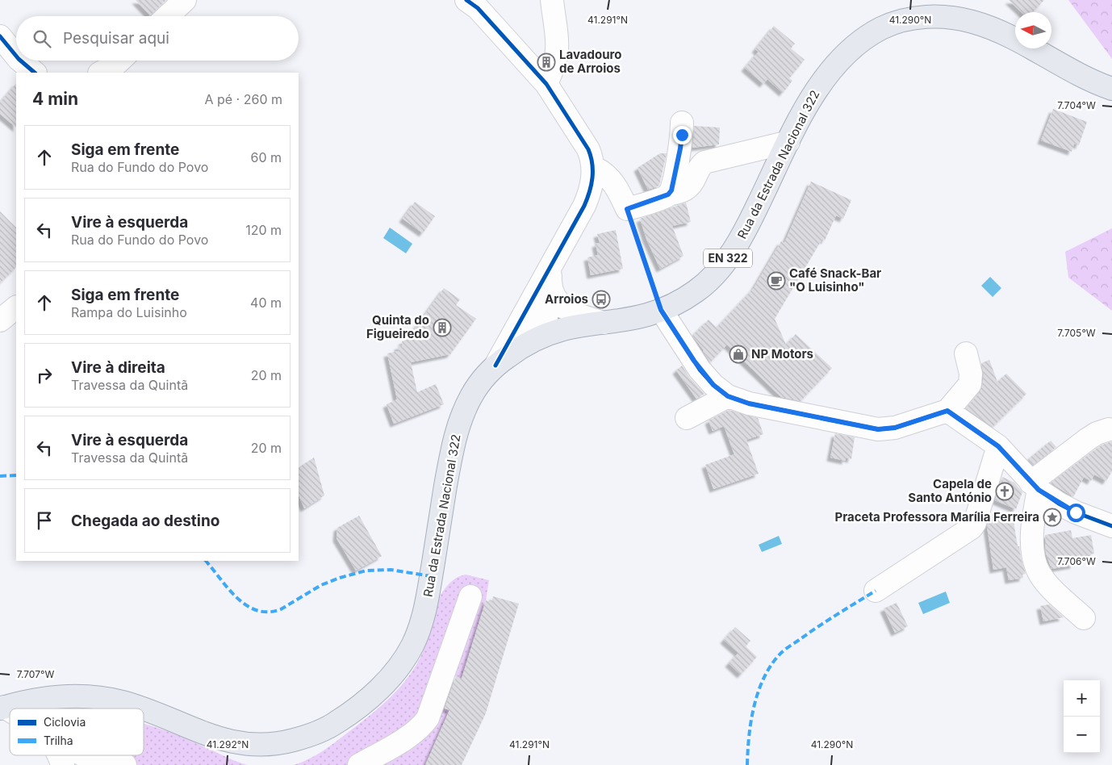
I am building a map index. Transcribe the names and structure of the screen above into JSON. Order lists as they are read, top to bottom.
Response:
{
  "streets": {
    "main road": ["Rua da Estrada Nacional 322", "EN 322"]
  },
  "places": {
    "building": ["Lavadouro de Arroios", "Quinta do Figueiredo"],
    "cafe": ["Café Snack-Bar \"O Luisinho\""],
    "bus stop": ["Arroios"],
    "shop": ["NP Motors"],
    "church": ["Capela de Santo António"],
    "place": ["Praceta Professora Marília Ferreira"]
  },
  "legend": ["Ciclovia", "Trilha"],
  "north": "left",
  "page": {
    "search": "Pesquisar aqui",
    "heading": ["4 min", "A pé · 260 m"],
    "list": [
      ["Siga em frente", "Rua do Fundo do Povo", "60 m"],
      ["Vire à esquerda", "Rua do Fundo do Povo", "120 m"],
      ["Siga em frente", "Rampa do Luisinho", "40 m"],
      ["Vire à direita", "Travessa da Quintã", "20 m"],
      ["Vire à esquerda", "Travessa da Quintã", "20 m"],
      "Chegada ao destino"
    ],
    "map_buttons": ["+", "−"]
  },
  "coordinates": [
    "41.291°N",
    "41.290°N",
    "7.704°W",
    "7.705°W",
    "7.706°W",
    "7.707°W",
    "41.292°N"
  ]
}
